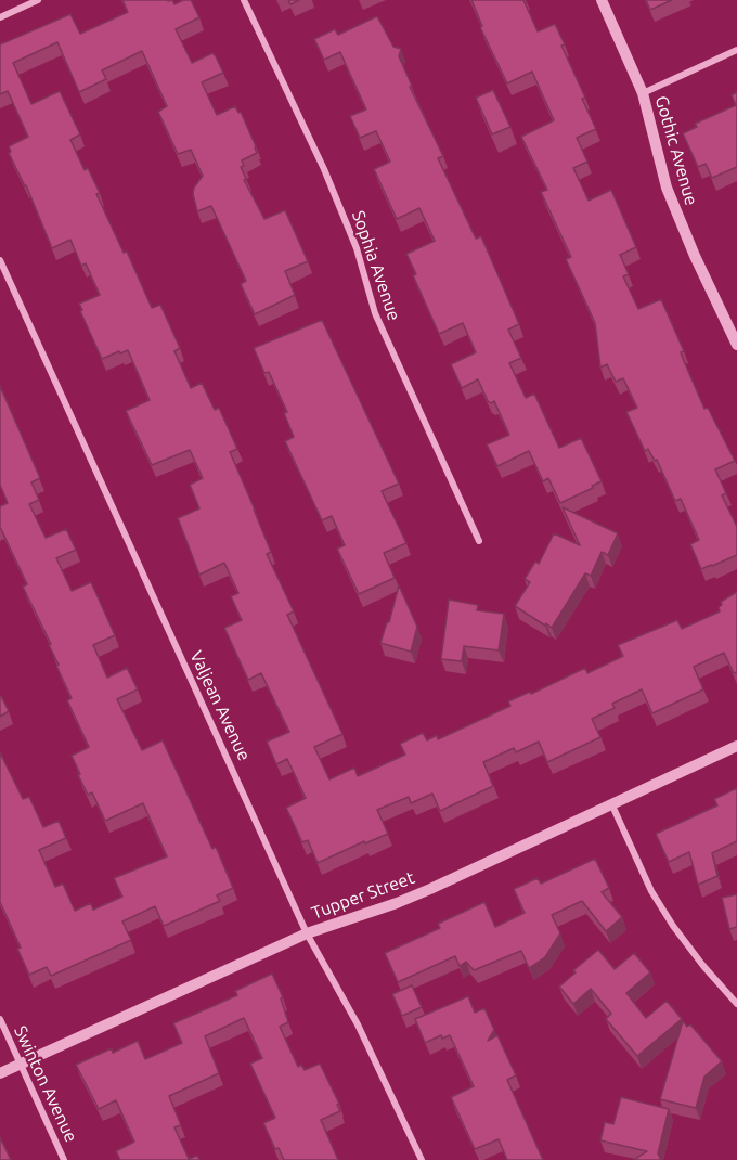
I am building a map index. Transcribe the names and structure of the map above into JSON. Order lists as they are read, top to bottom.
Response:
{
  "streets": {
    "street": [
      "Gothic Avenue",
      "Sophia Avenue",
      "Valjean Avenue",
      "Tupper Street",
      "Swinton Avenue"
    ]
  },
  "crossings": [
    ["Valjean Avenue", "Tupper Street"],
    ["Tupper Street", "Swinton Avenue"]
  ]
}
